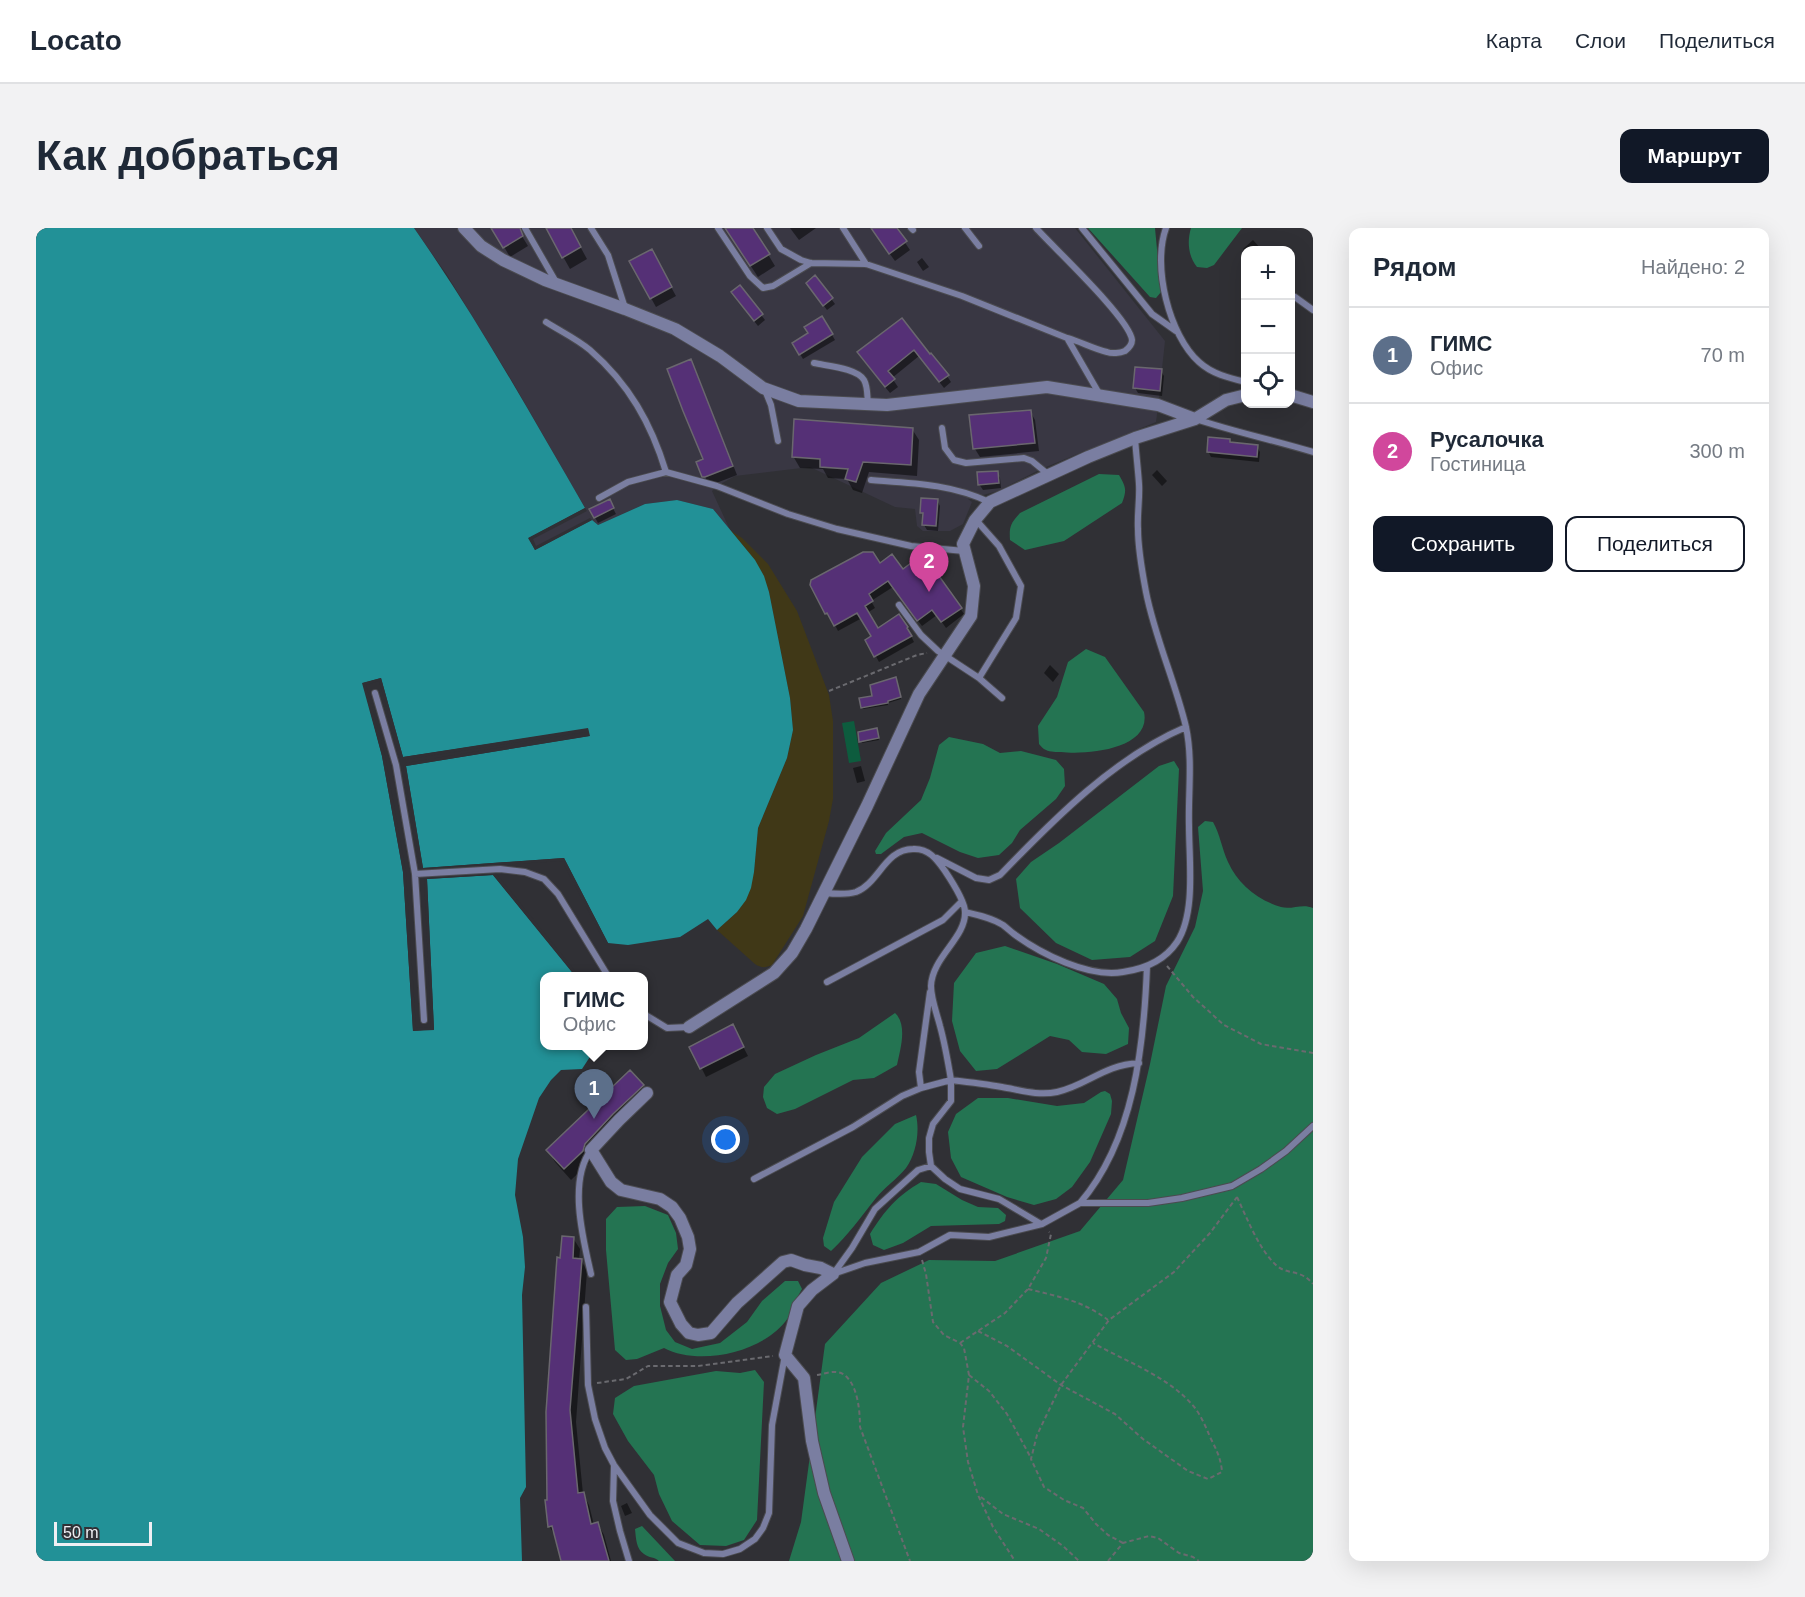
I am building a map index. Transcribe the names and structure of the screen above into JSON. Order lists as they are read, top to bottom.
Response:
{
  "scale_bar": "50 m",
  "page": {
    "header": "Locato",
    "nav": ["Карта", "Слои", "Поделиться"],
    "buttons": [
      "Маршрут",
      ["Сохранить", "Поделиться"]
    ],
    "title": "Как добраться",
    "heading": ["Рядом", "Найдено: 2"],
    "map_buttons": ["+", "−"],
    "list": [
      {
        "mark": "1",
        "name": "ГИМС",
        "note": "Офис",
        "value": "70 m"
      },
      {
        "mark": "2",
        "name": "Русалочка",
        "note": "Гостиница",
        "value": "300 m"
      }
    ],
    "pins": ["2", "1"],
    "popup": ["ГИМС", "Офис"],
    "scale": "50 m"
  }
}
